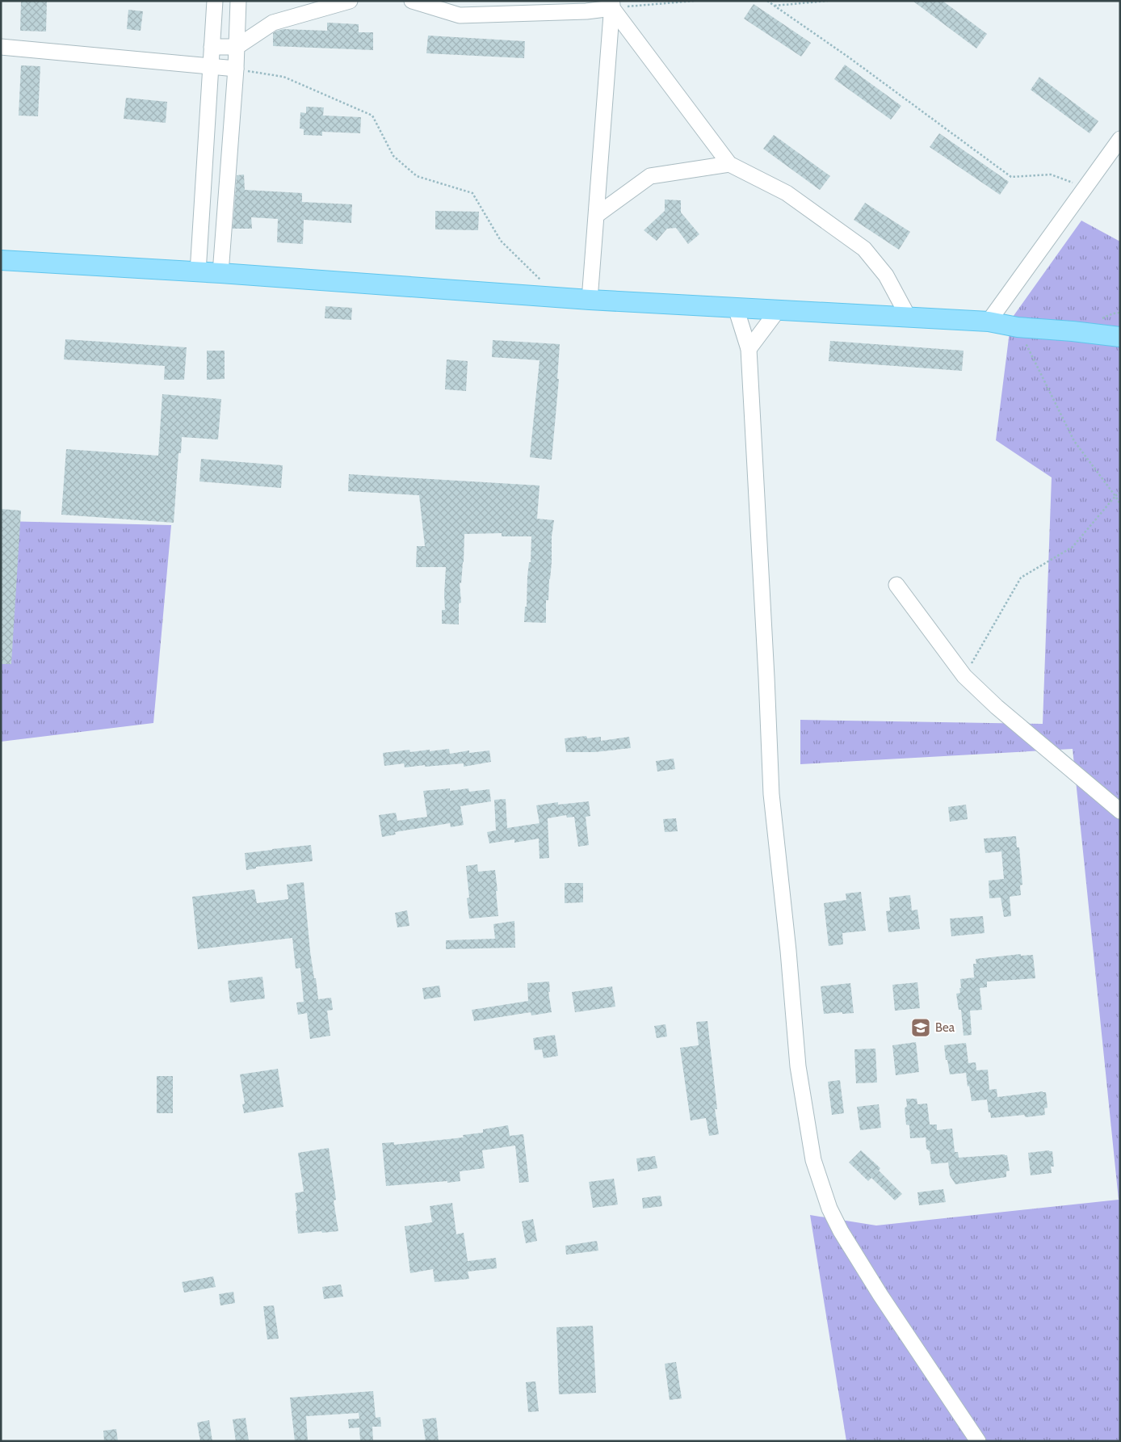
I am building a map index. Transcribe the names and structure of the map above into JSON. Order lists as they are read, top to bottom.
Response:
{
  "places": {
    "school or university": ["Bea"]
  }
}
